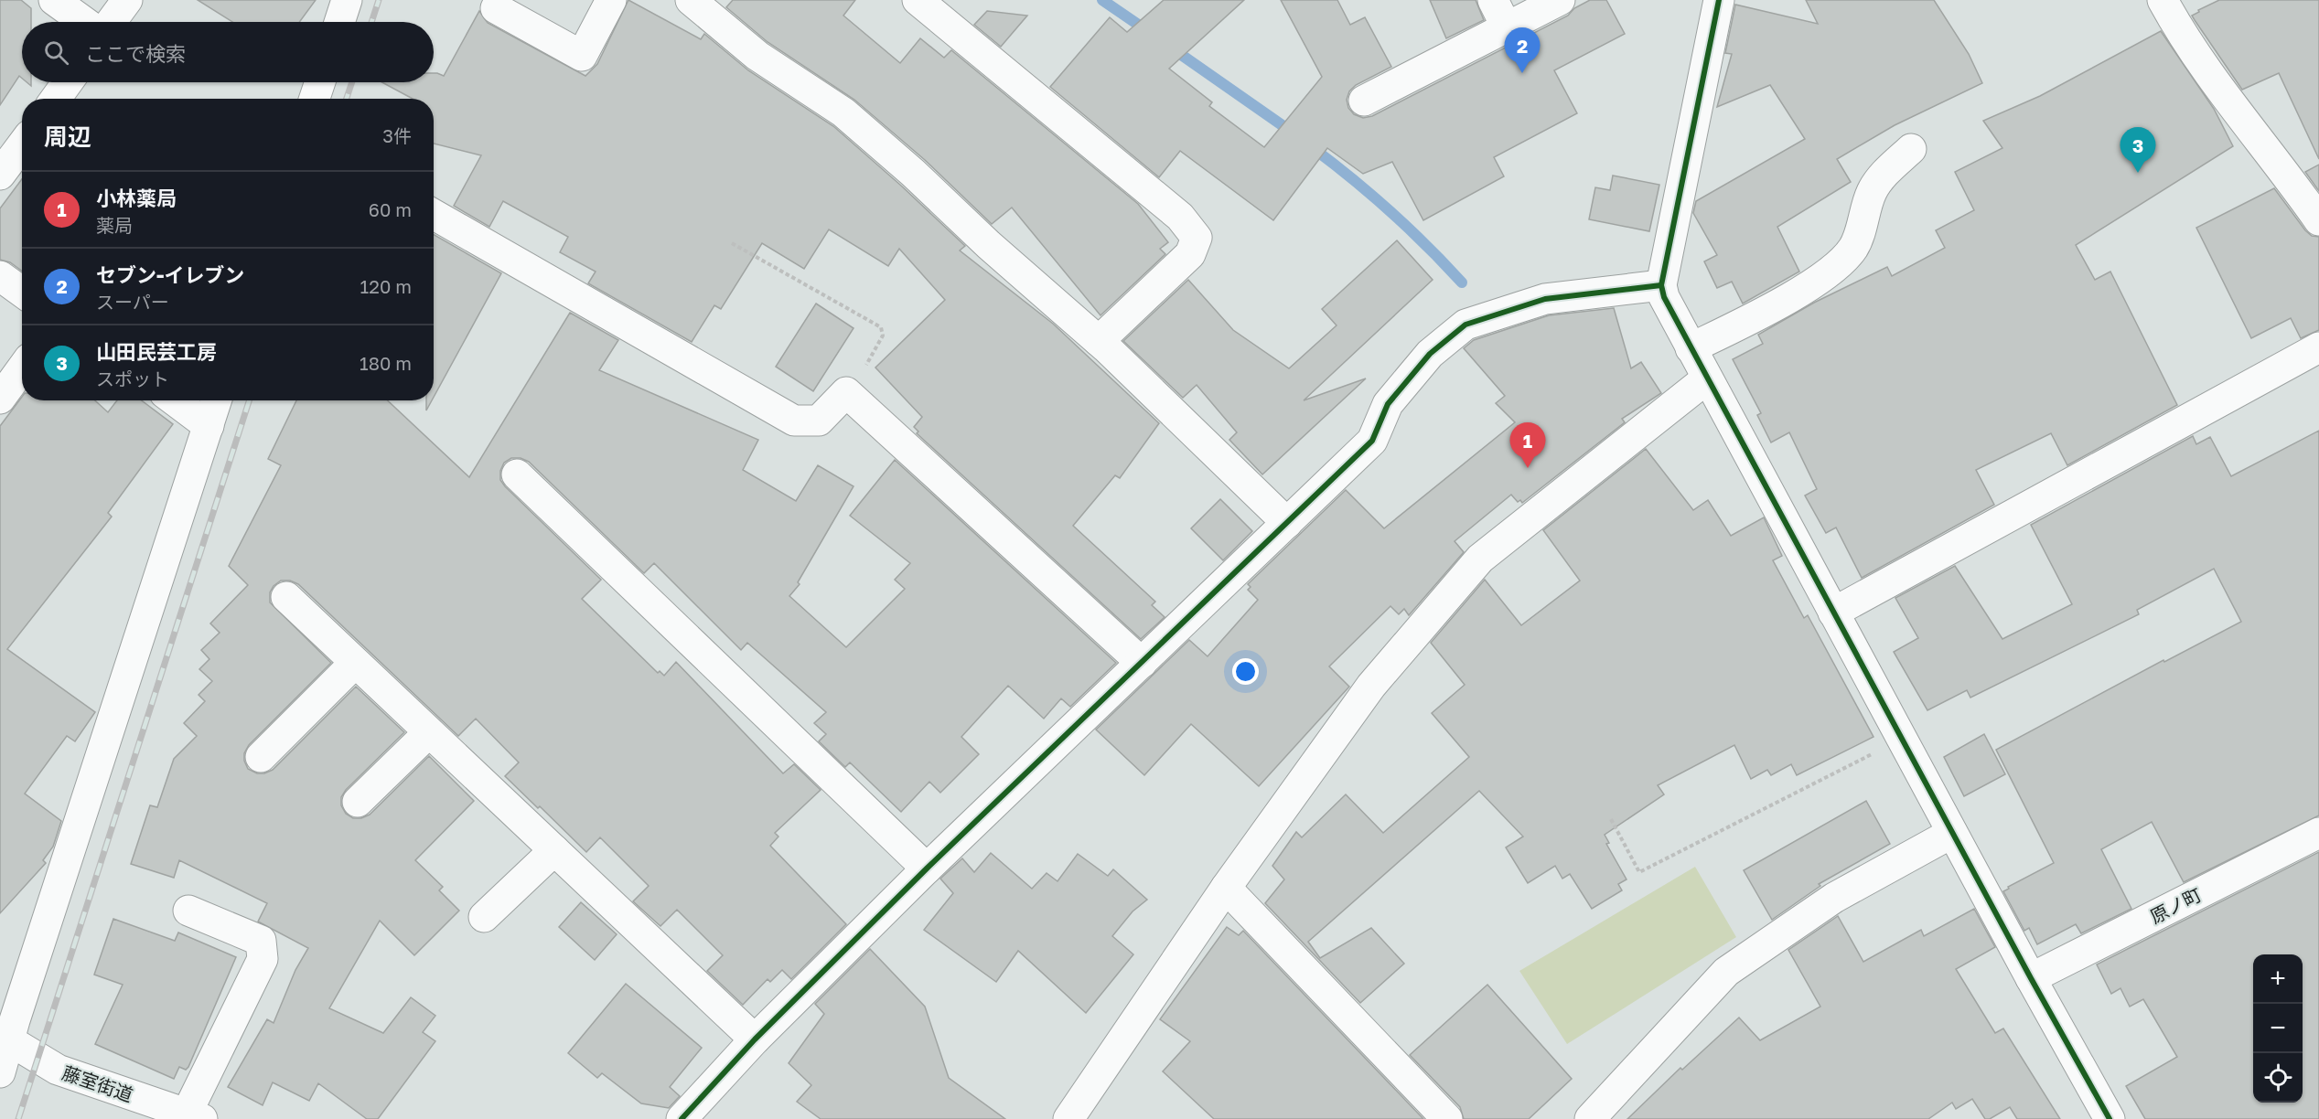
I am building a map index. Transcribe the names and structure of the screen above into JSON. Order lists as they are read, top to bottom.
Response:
{
  "streets": {
    "street": ["原ノ町", "藤室街道"]
  },
  "page": {
    "search": "ここで検索",
    "pins": ["2", "3", "1"],
    "heading": ["周辺", "3件"],
    "list": [
      {
        "mark": "1",
        "name": "小林薬局",
        "note": "薬局",
        "value": "60 m"
      },
      {
        "mark": "2",
        "name": "セブン-イレブン",
        "note": "スーパー",
        "value": "120 m"
      },
      {
        "mark": "3",
        "name": "山田民芸工房",
        "note": "スポット",
        "value": "180 m"
      }
    ],
    "map_buttons": ["+", "−"]
  }
}
